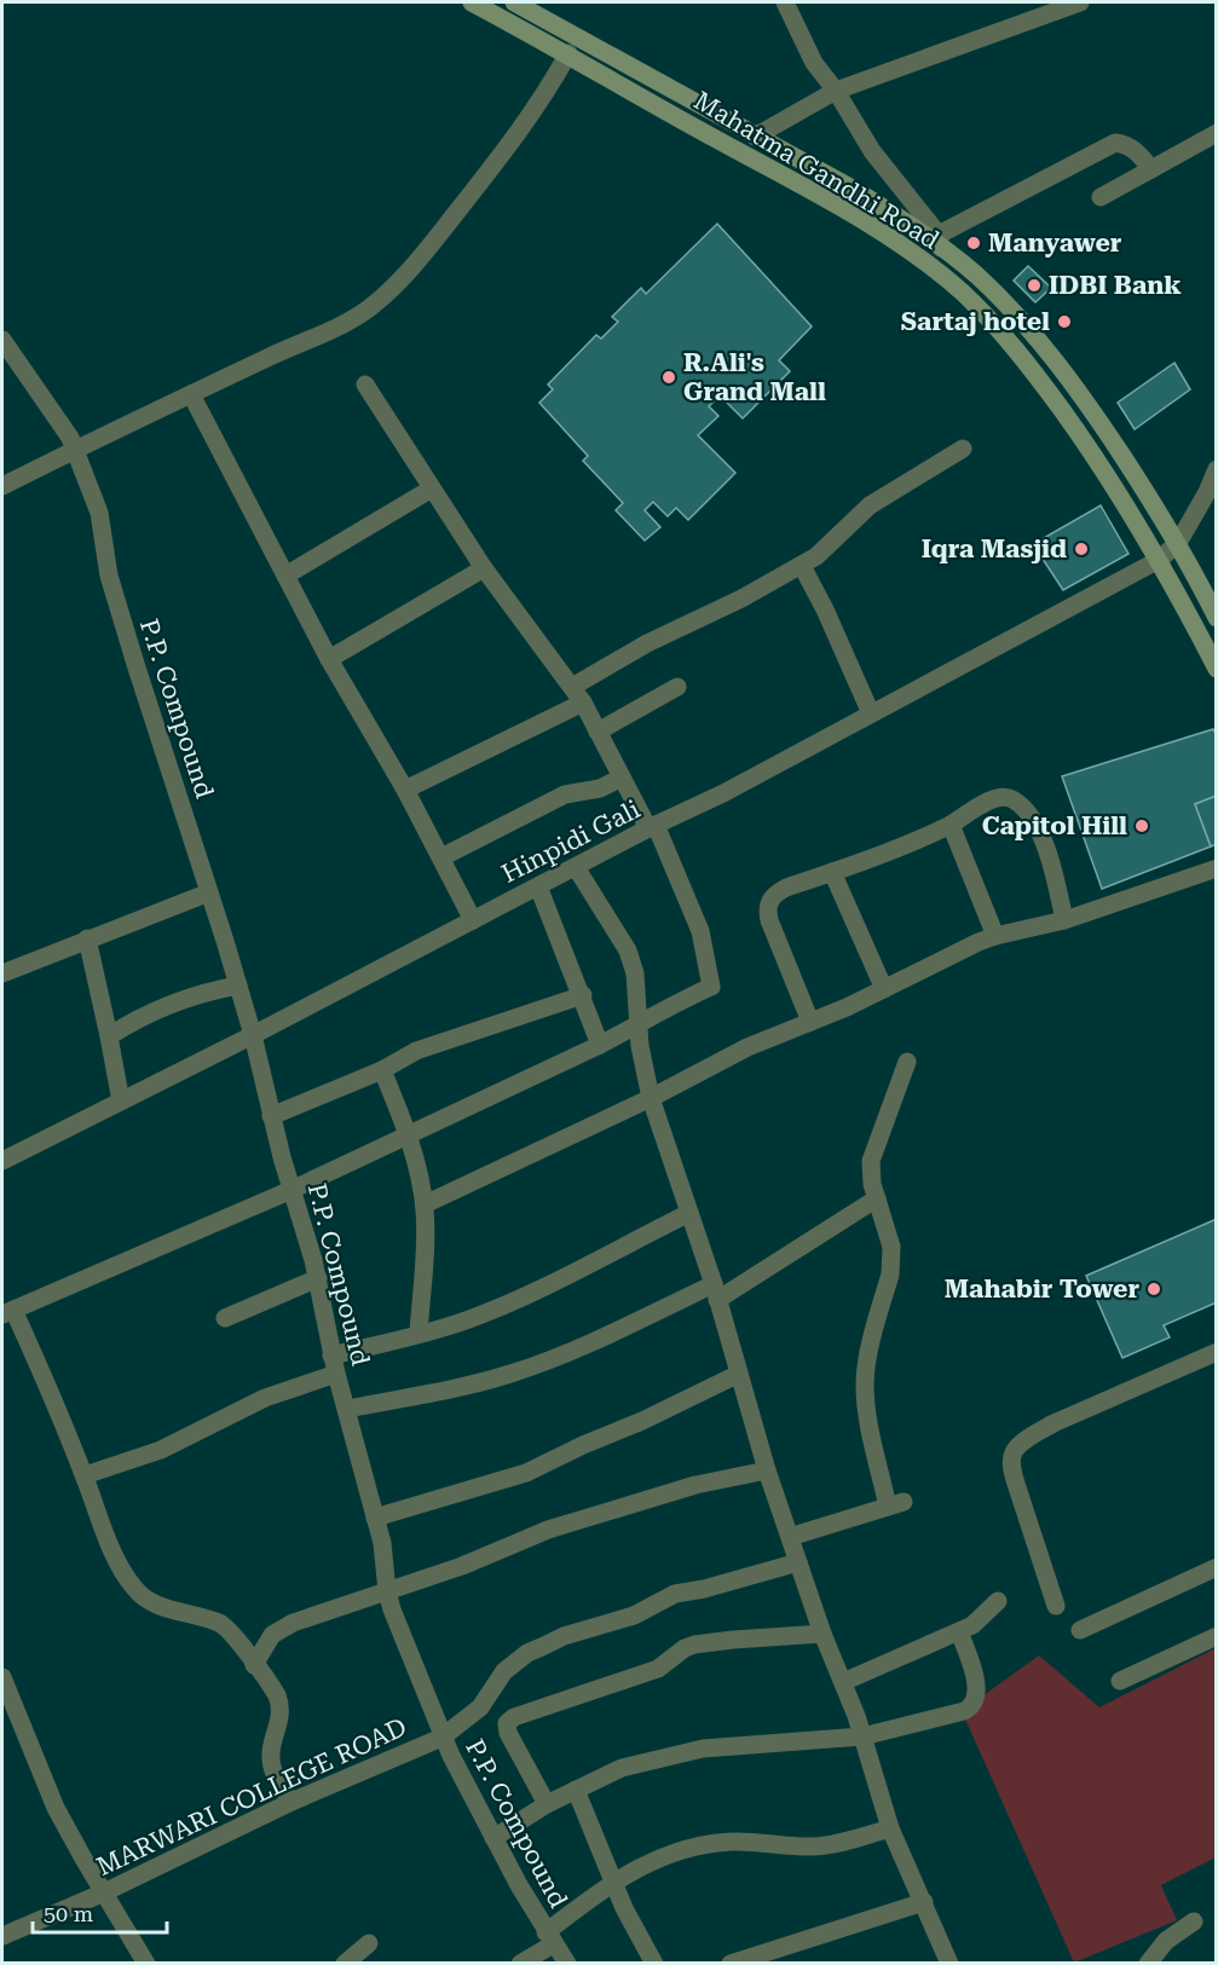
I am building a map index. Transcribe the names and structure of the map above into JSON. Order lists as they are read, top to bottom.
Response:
{
  "streets": {
    "main road": ["Mahatma Gandhi Road"],
    "street": ["P.P. Compound", "Hinpidi Gali", "MARWARI COLLEGE ROAD"]
  },
  "crossings": [
    ["Mahatma Gandhi Road", "Hinpidi Gali"],
    ["P.P. Compound", "Hinpidi Gali"],
    ["P.P. Compound", "MARWARI COLLEGE ROAD"]
  ],
  "places": [
    "Manyawer",
    "IDBI Bank",
    "Sartaj hotel",
    "R.Ali's Grand Mall",
    "Iqra Masjid",
    "Capitol Hill",
    "Mahabir Tower"
  ],
  "scale_bar": "50 m"
}
